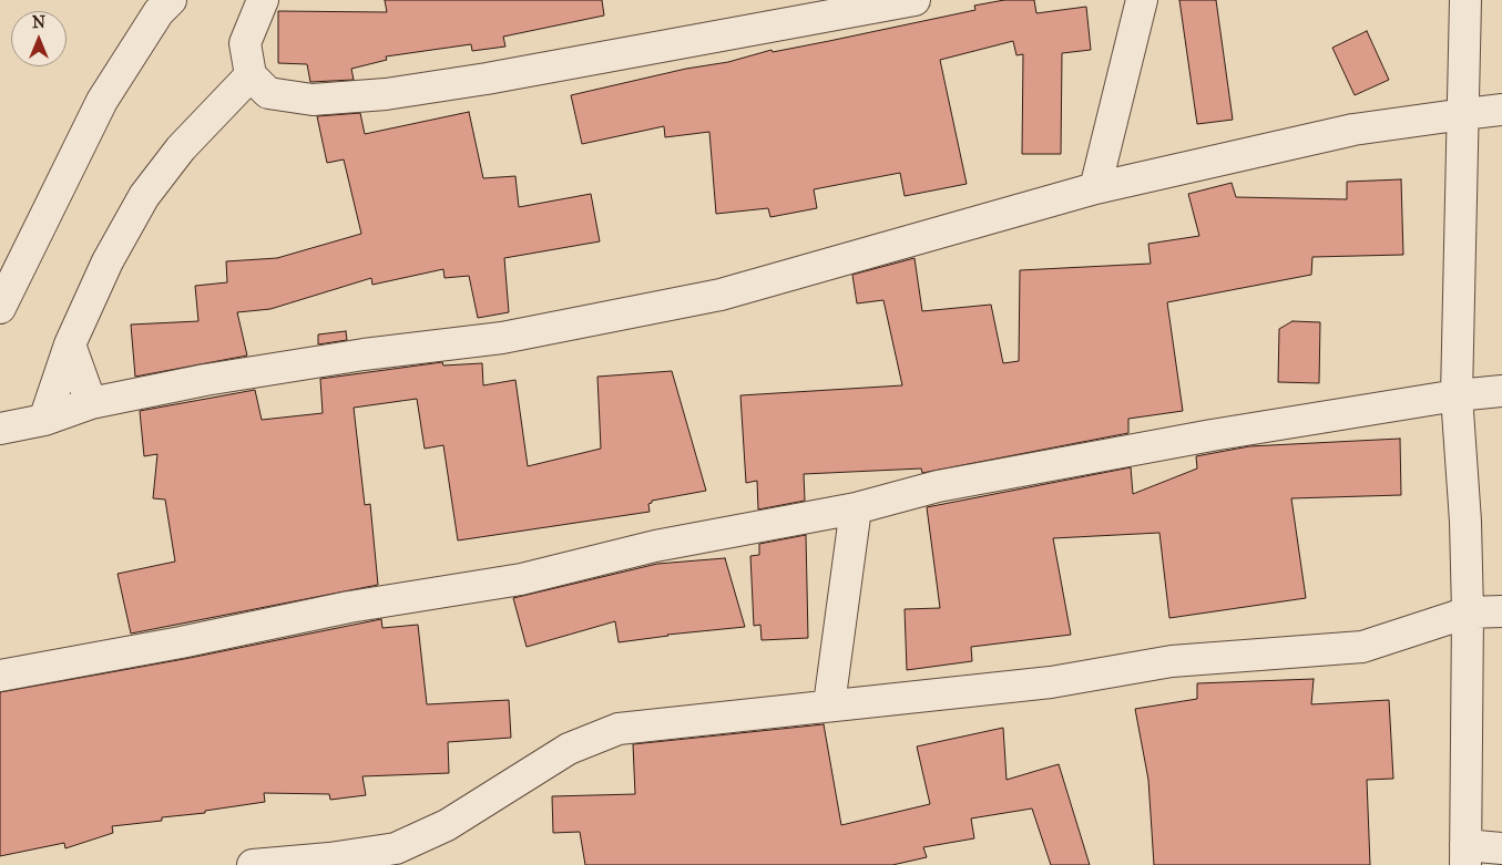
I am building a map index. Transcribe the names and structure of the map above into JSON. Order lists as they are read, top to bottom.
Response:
{
  "north": "top"
}
